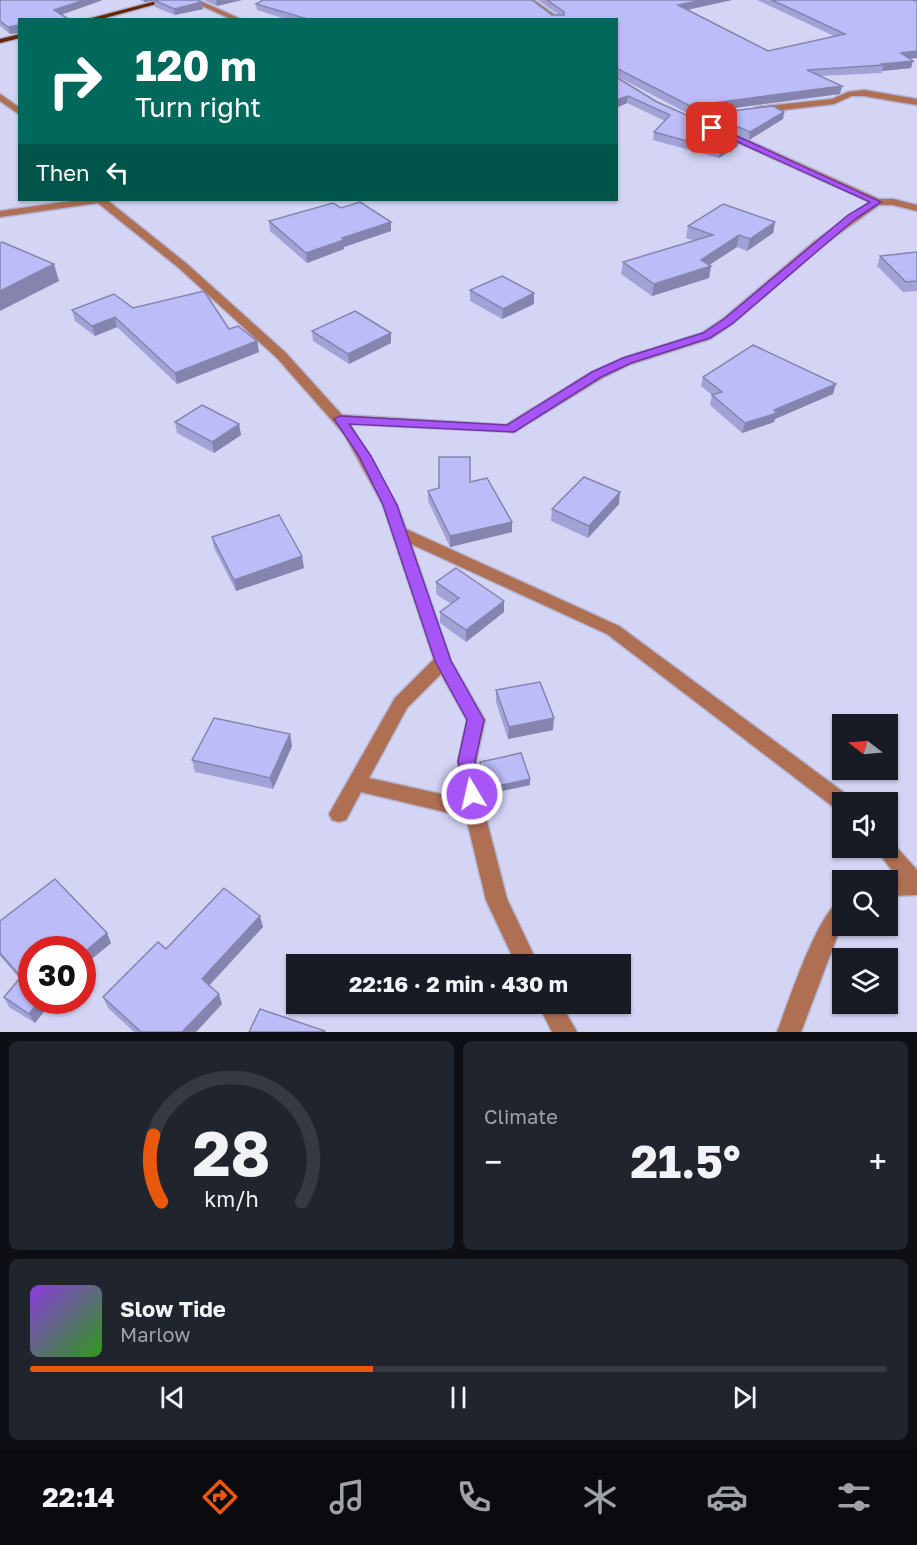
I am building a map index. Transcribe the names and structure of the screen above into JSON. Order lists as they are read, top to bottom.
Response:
{
  "north": "left",
  "page": {
    "turn": ["120 m", "Turn right"],
    "then": "Then",
    "limit": "30",
    "trip": "22:16 · 2 min · 430 m",
    "tile": "Climate",
    "heat": ["−", "21.5°", "+"],
    "song": ["Slow Tide", "Marlow"],
    "tabs": "22:14",
    "gauge": ["28", "km/h"]
  }
}
